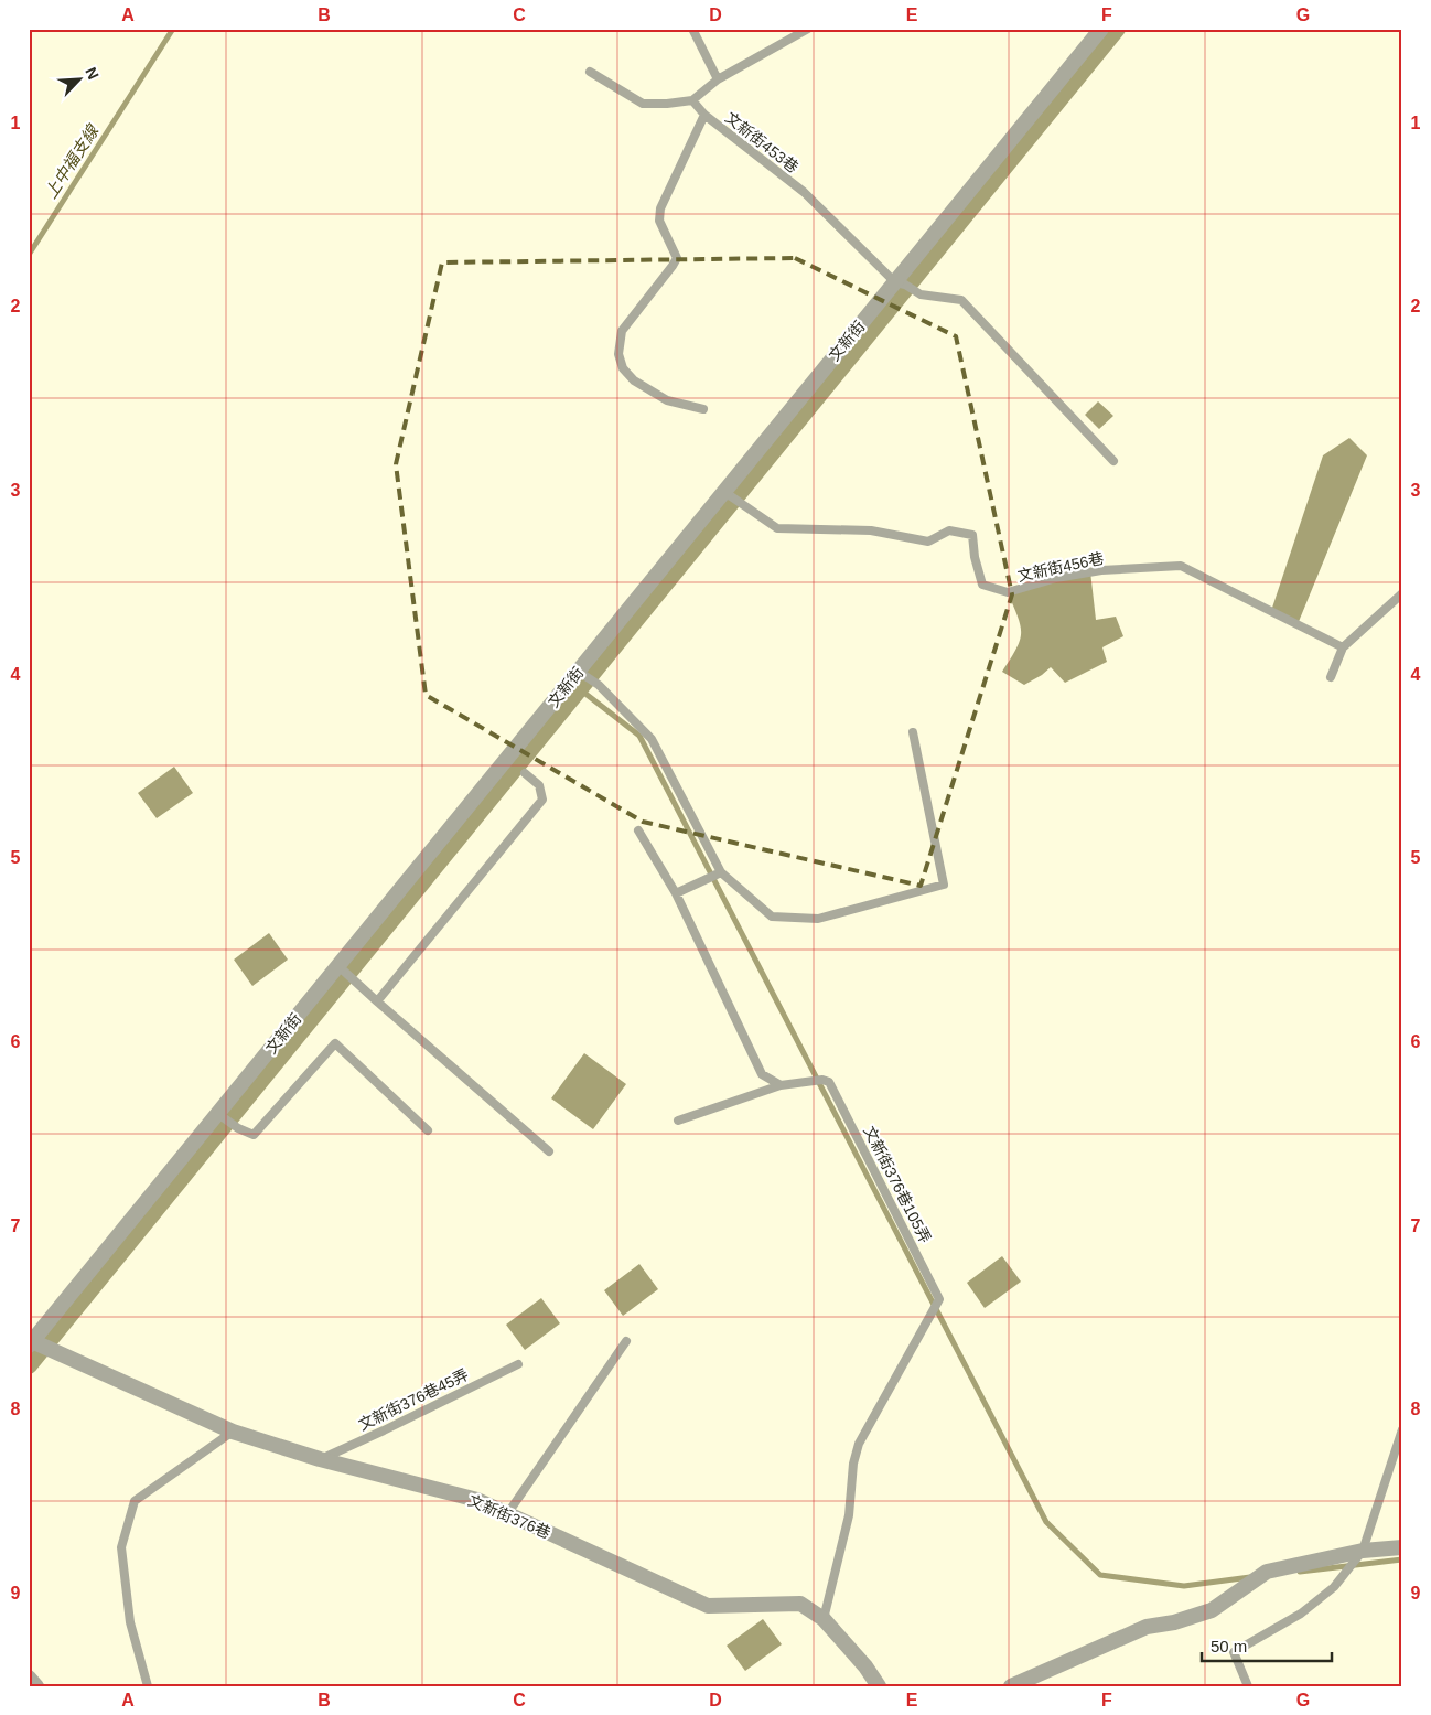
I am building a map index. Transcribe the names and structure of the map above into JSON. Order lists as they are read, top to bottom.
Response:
{
  "streets": {
    "street": ["文新街", "文新街376巷"],
    "lane": [
      "文新街453巷",
      "文新街456巷",
      "文新街376巷105弄",
      "文新街376巷45弄"
    ]
  },
  "crossings": [
    ["文新街453巷", "文新街"],
    ["文新街", "文新街456巷"],
    ["文新街", "文新街376巷"],
    ["文新街376巷105弄", "文新街376巷"],
    ["文新街376巷45弄", "文新街376巷"]
  ],
  "water": ["上中福支線"],
  "scale_bar": "50 m",
  "north": "top right",
  "grid": {
    "columns": [
      "A",
      "B",
      "C",
      "D",
      "E",
      "F",
      "G"
    ],
    "rows": [
      "1",
      "2",
      "3",
      "4",
      "5",
      "6",
      "7",
      "8",
      "9"
    ]
  }
}
